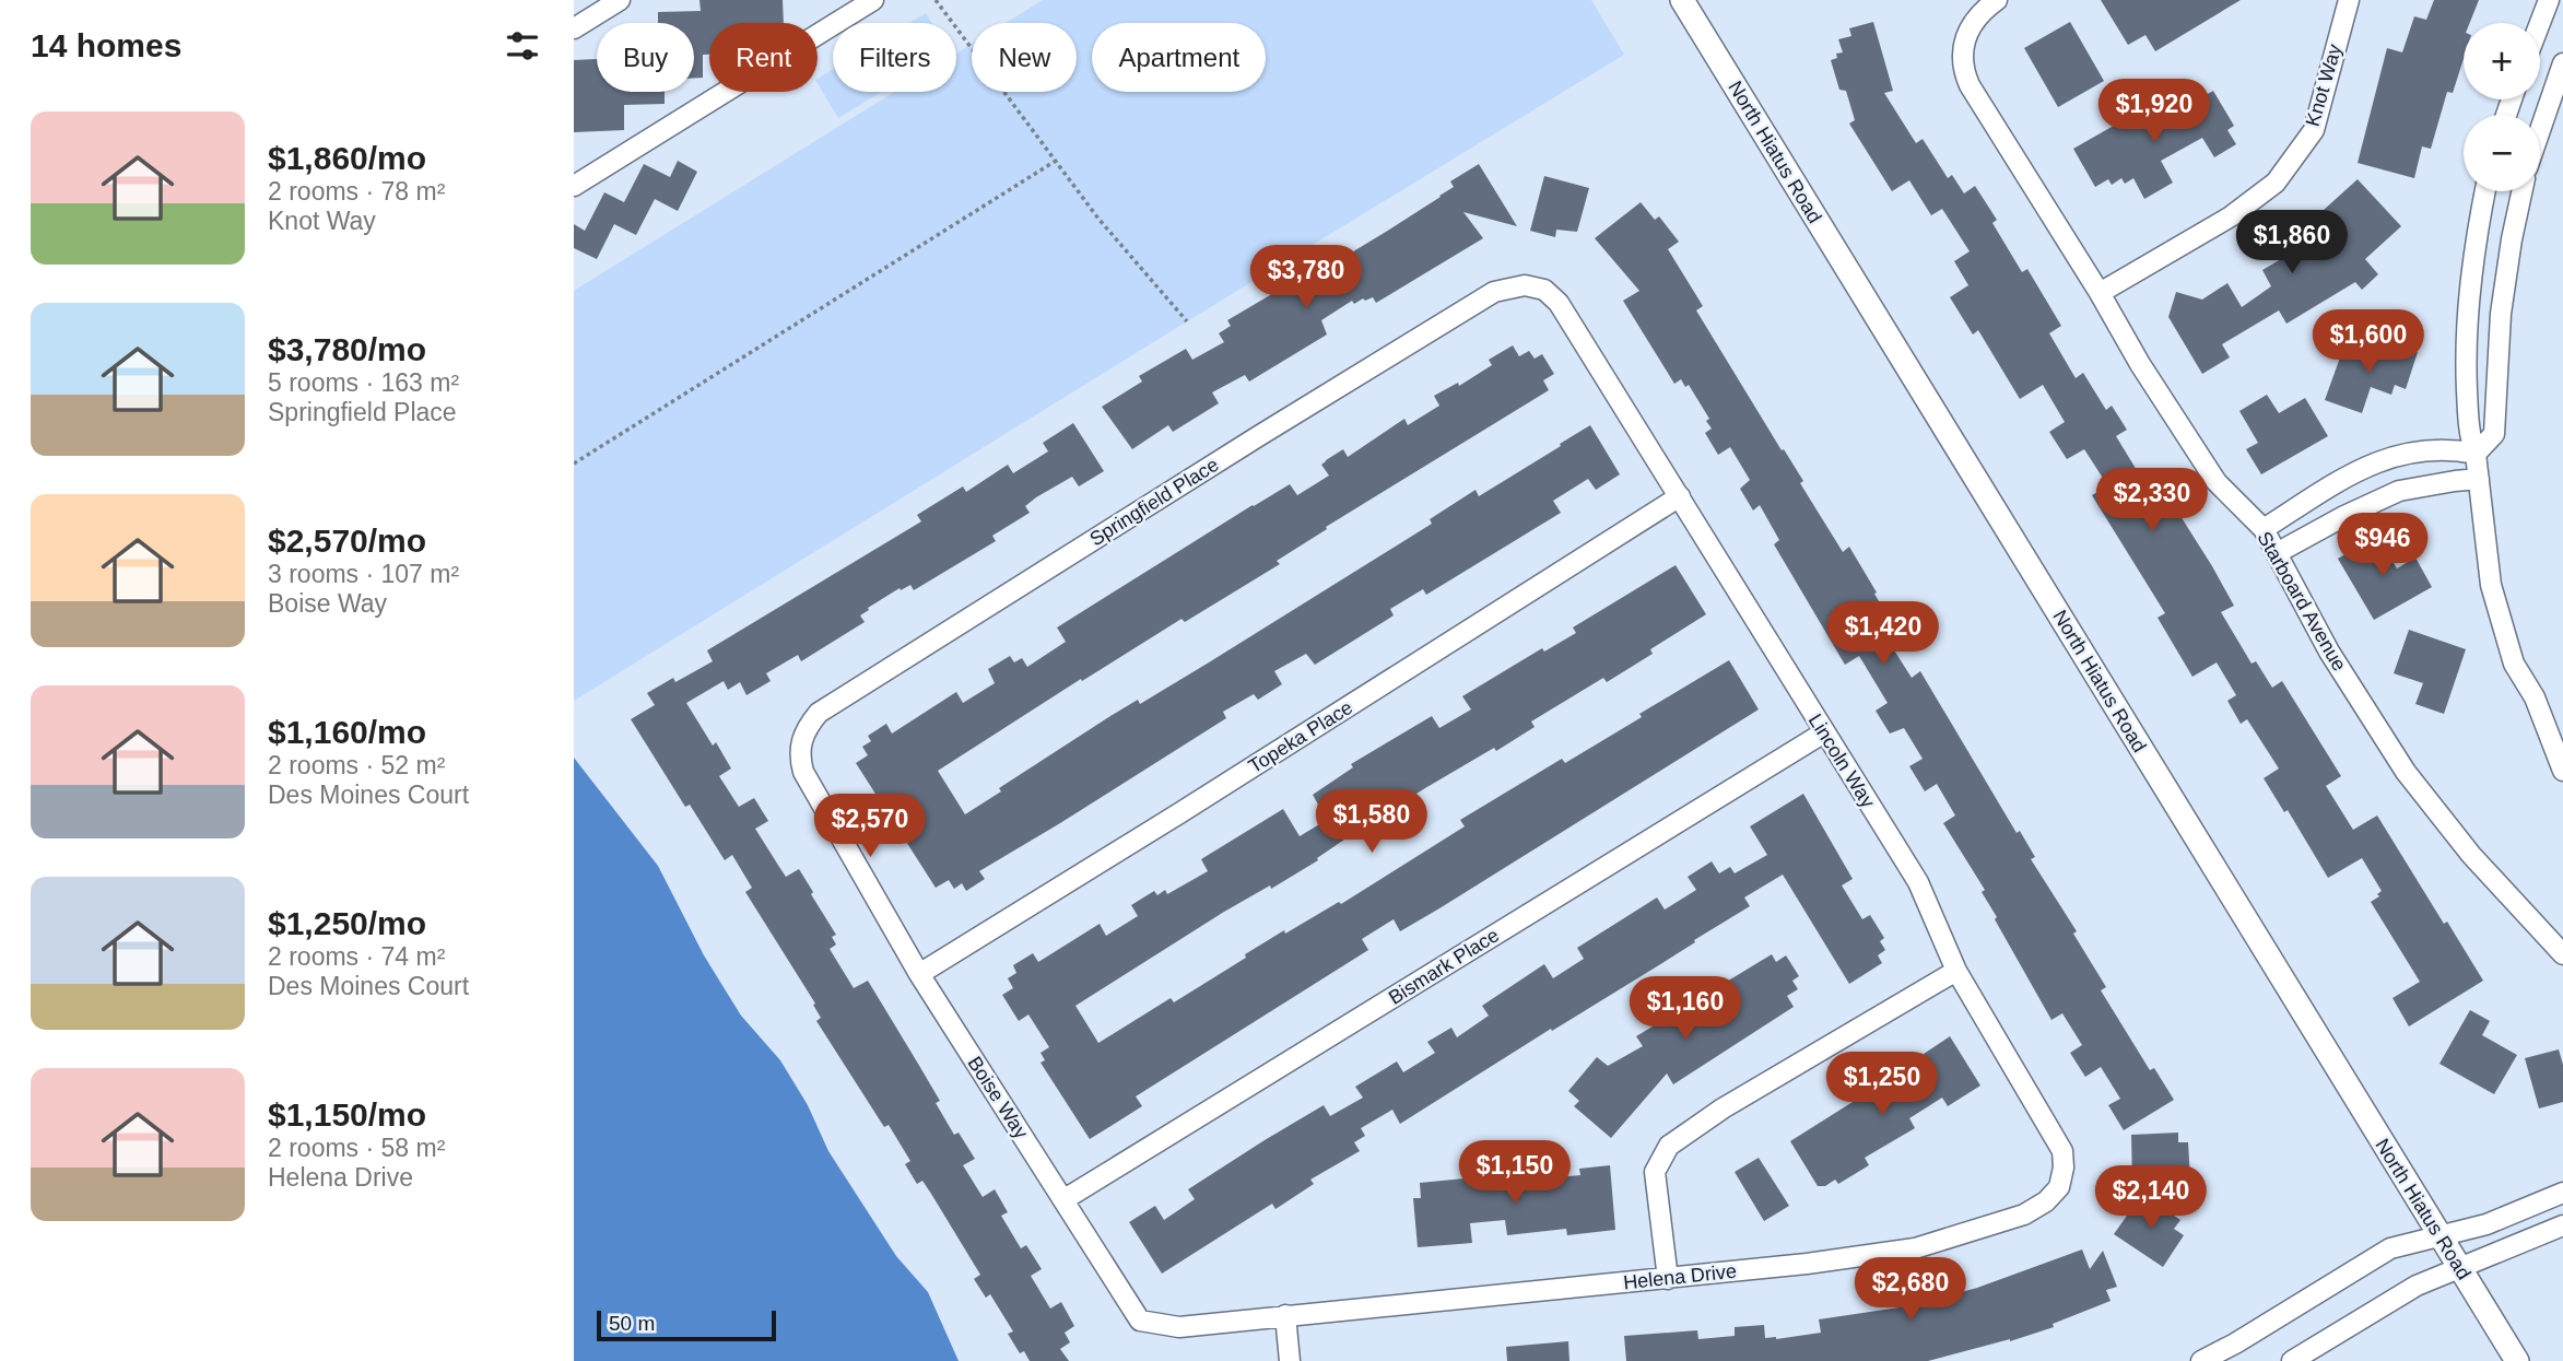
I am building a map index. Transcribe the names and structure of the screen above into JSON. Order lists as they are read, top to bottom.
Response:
{
  "streets": {
    "street": [
      "Knot Way",
      "North Hiatus Road",
      "Springfield Place",
      "Starboard Avenue",
      "Topeka Place",
      "Lincoln Way",
      "Bismark Place",
      "Boise Way",
      "Helena Drive"
    ]
  },
  "crossings": [
    ["Knot Way", "Starboard Avenue"],
    ["Springfield Place", "Lincoln Way"],
    ["Springfield Place", "Boise Way"],
    ["Topeka Place", "Lincoln Way"],
    ["Topeka Place", "Boise Way"],
    ["Lincoln Way", "Bismark Place"],
    ["Lincoln Way", "Helena Drive"],
    ["Bismark Place", "Boise Way"],
    ["Boise Way", "Helena Drive"]
  ],
  "scale_bar": "50 m",
  "page": {
    "heading": "14 homes",
    "map_buttons": ["+", "−"],
    "chip": [
      "Buy",
      "Rent",
      "Filters",
      "New",
      "Apartment"
    ],
    "price": [
      "$1,920",
      "$1,860",
      "$3,780",
      "$1,600",
      "$2,330",
      "$946",
      "$1,420",
      "$1,580",
      "$2,570",
      "$1,160",
      "$1,250",
      "$1,150",
      "$2,140",
      "$2,680"
    ],
    "list": [
      {
        "name": "$1,860/mo",
        "note": "2 rooms · 78 m² · Knot Way"
      },
      {
        "name": "$3,780/mo",
        "note": "5 rooms · 163 m² · Springfield Place"
      },
      {
        "name": "$2,570/mo",
        "note": "3 rooms · 107 m² · Boise Way"
      },
      {
        "name": "$1,160/mo",
        "note": "2 rooms · 52 m² · Des Moines Court"
      },
      {
        "name": "$1,250/mo",
        "note": "2 rooms · 74 m² · Des Moines Court"
      },
      {
        "name": "$1,150/mo",
        "note": "2 rooms · 58 m² · Helena Drive"
      }
    ],
    "scale": "50 m"
  }
}
